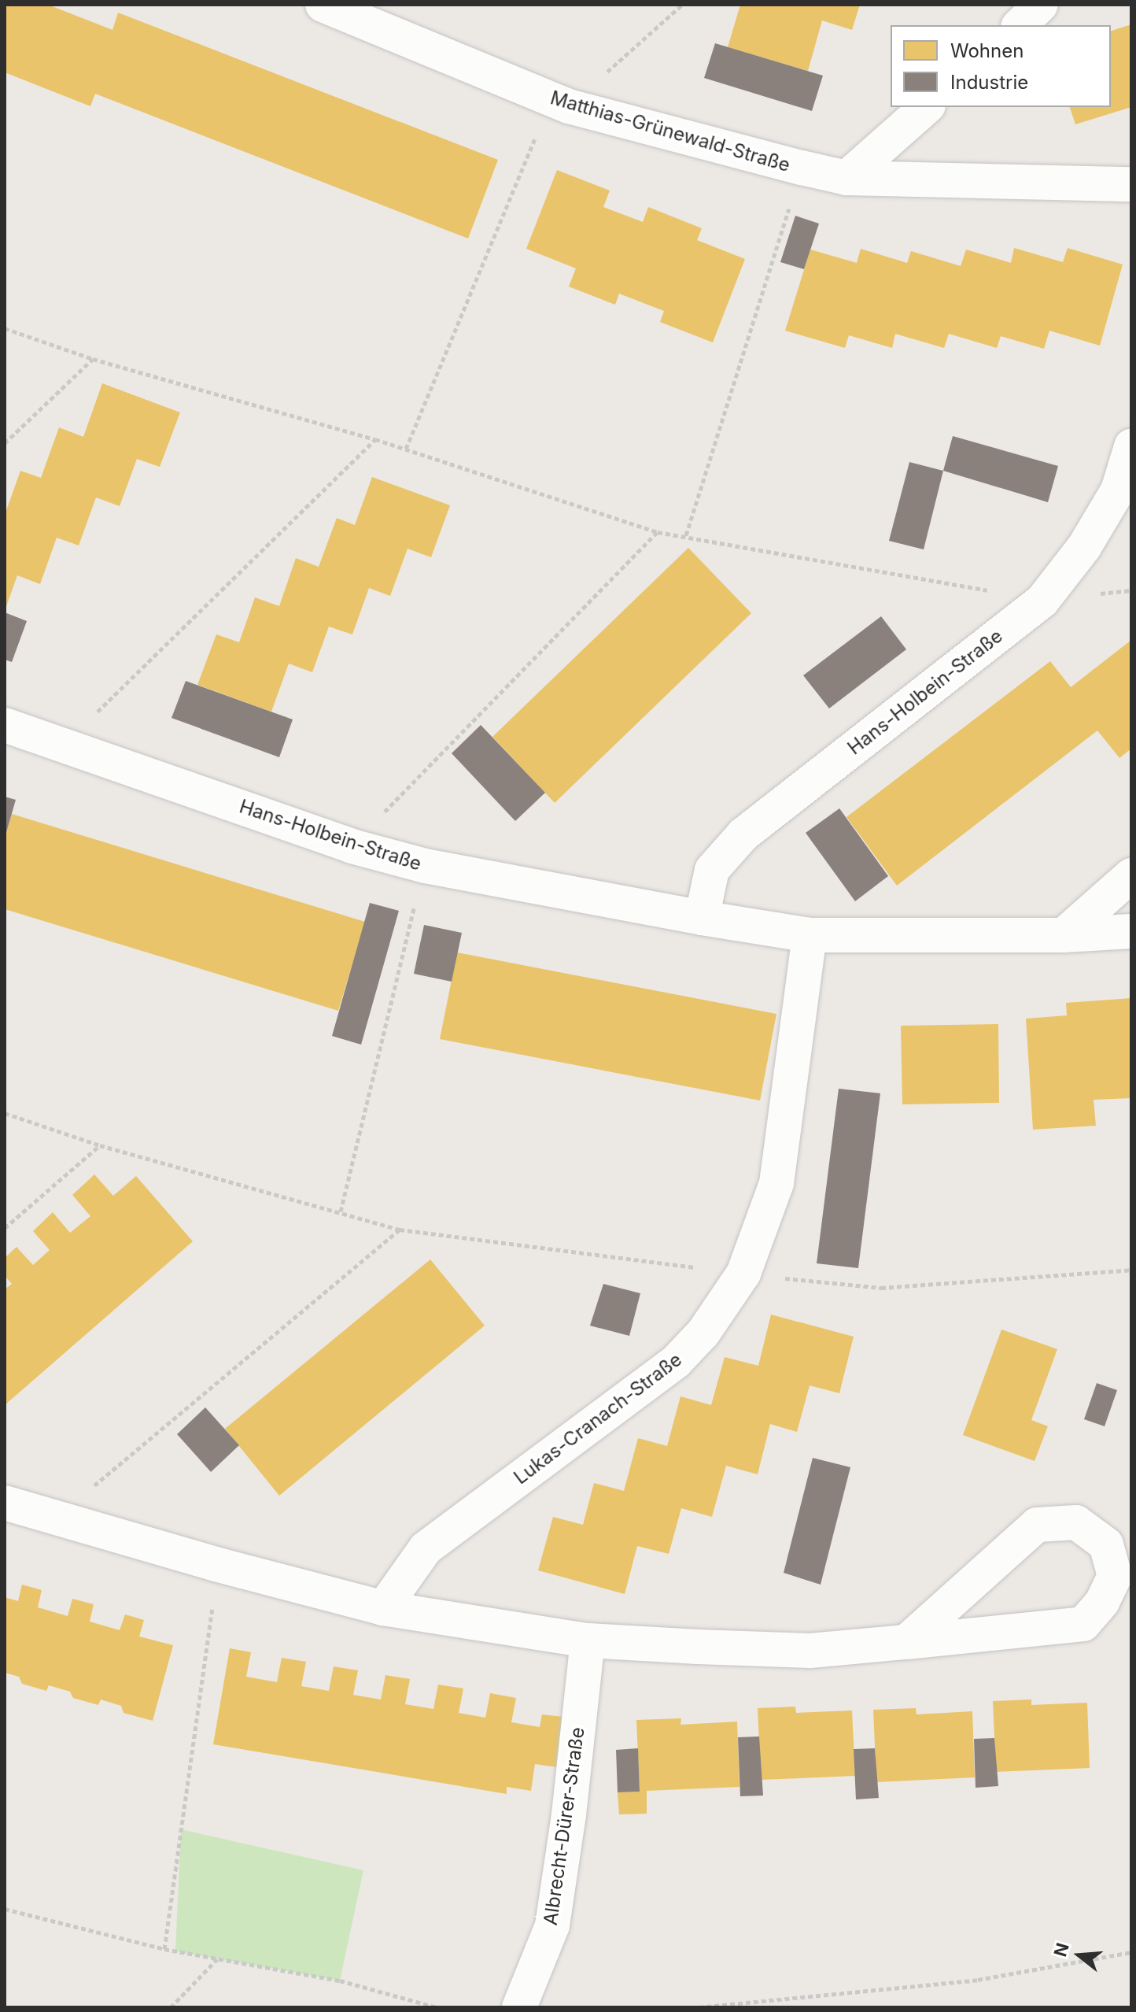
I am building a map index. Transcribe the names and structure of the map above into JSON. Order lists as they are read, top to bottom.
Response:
{
  "streets": {
    "street": [
      "Matthias-Grünewald-Straße",
      "Hans-Holbein-Straße",
      "Lukas-Cranach-Straße",
      "Albrecht-Dürer-Straße"
    ]
  },
  "crossings": [
    ["Hans-Holbein-Straße", "Lukas-Cranach-Straße"]
  ],
  "legend": ["Wohnen", "Industrie"],
  "north": "left"
}
